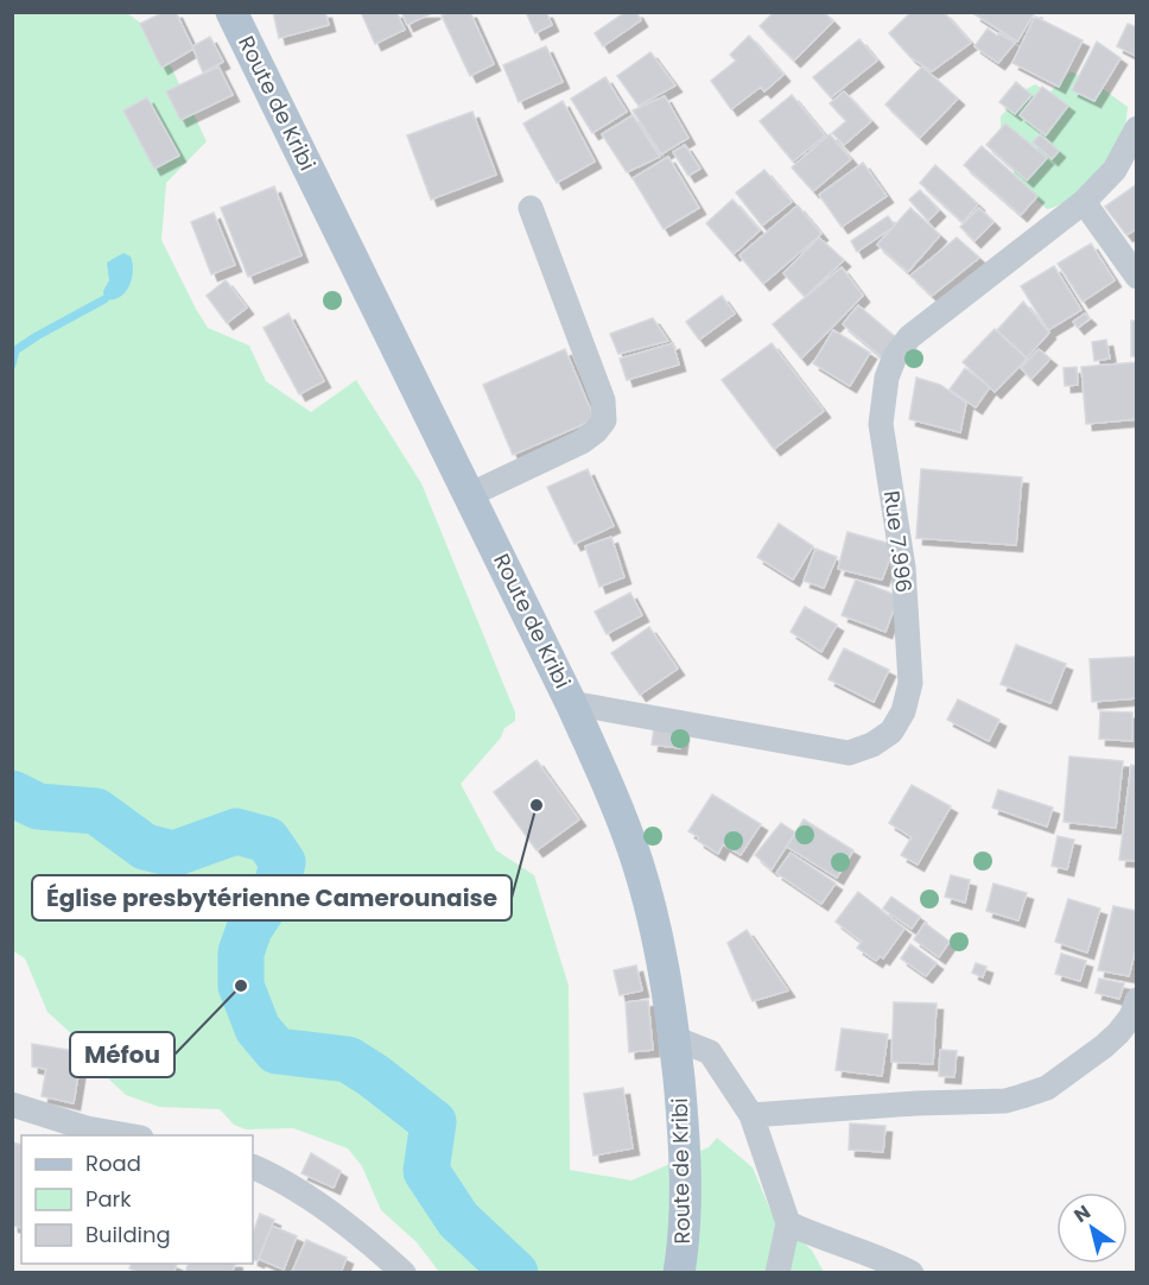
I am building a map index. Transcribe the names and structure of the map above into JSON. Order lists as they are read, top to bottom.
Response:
{
  "streets": {
    "main road": ["Route de Kribi"],
    "street": ["Rue 7.996"]
  },
  "crossings": [
    ["Route de Kribi", "Rue 7.996"]
  ],
  "places": ["Église presbytérienne Camerounaise", "Méfou"],
  "legend": ["Road", "Park", "Building"],
  "north": "top left"
}
